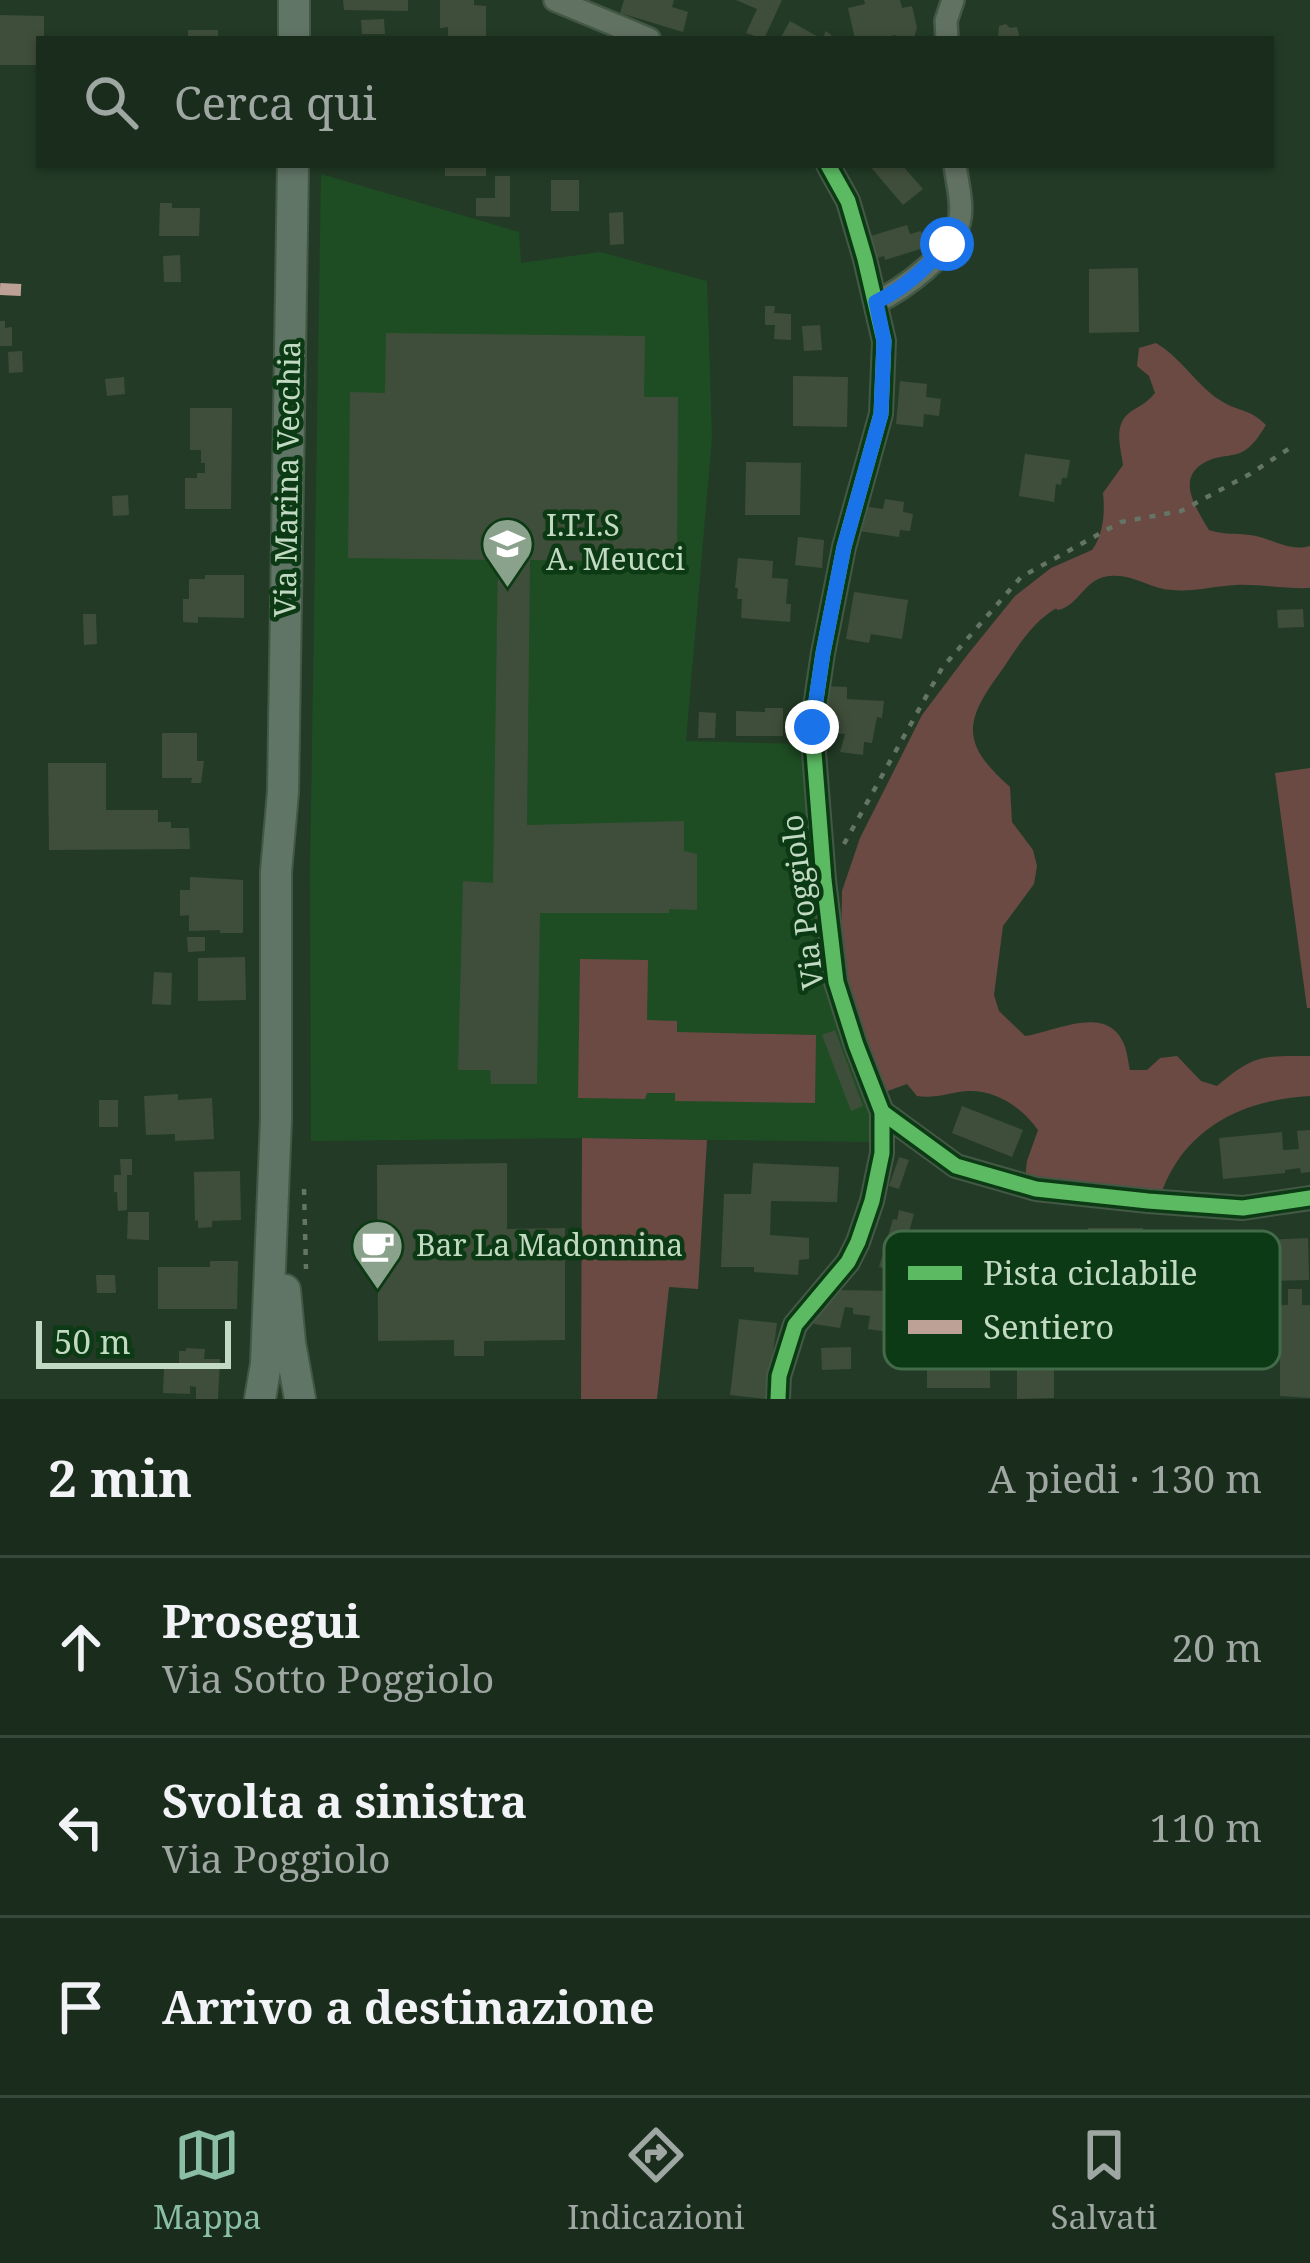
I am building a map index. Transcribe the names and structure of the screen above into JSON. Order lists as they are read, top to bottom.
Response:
{
  "streets": {
    "main road": ["Via Marina Vecchia"],
    "street": ["Via Poggiolo"]
  },
  "places": {
    "school or university": ["I.T.I.S A. Meucci"],
    "cafe": ["Bar La Madonnina"]
  },
  "legend": ["Pista ciclabile", "Sentiero"],
  "scale_bar": "50 m",
  "page": {
    "search": "Cerca qui",
    "scale": "50 m",
    "heading": ["2 min", "A piedi · 130 m"],
    "list": [
      ["Prosegui", "Via Sotto Poggiolo", "20 m"],
      ["Svolta a sinistra", "Via Poggiolo", "110 m"],
      "Arrivo a destinazione"
    ],
    "nav": ["Mappa", "Indicazioni", "Salvati"]
  }
}
